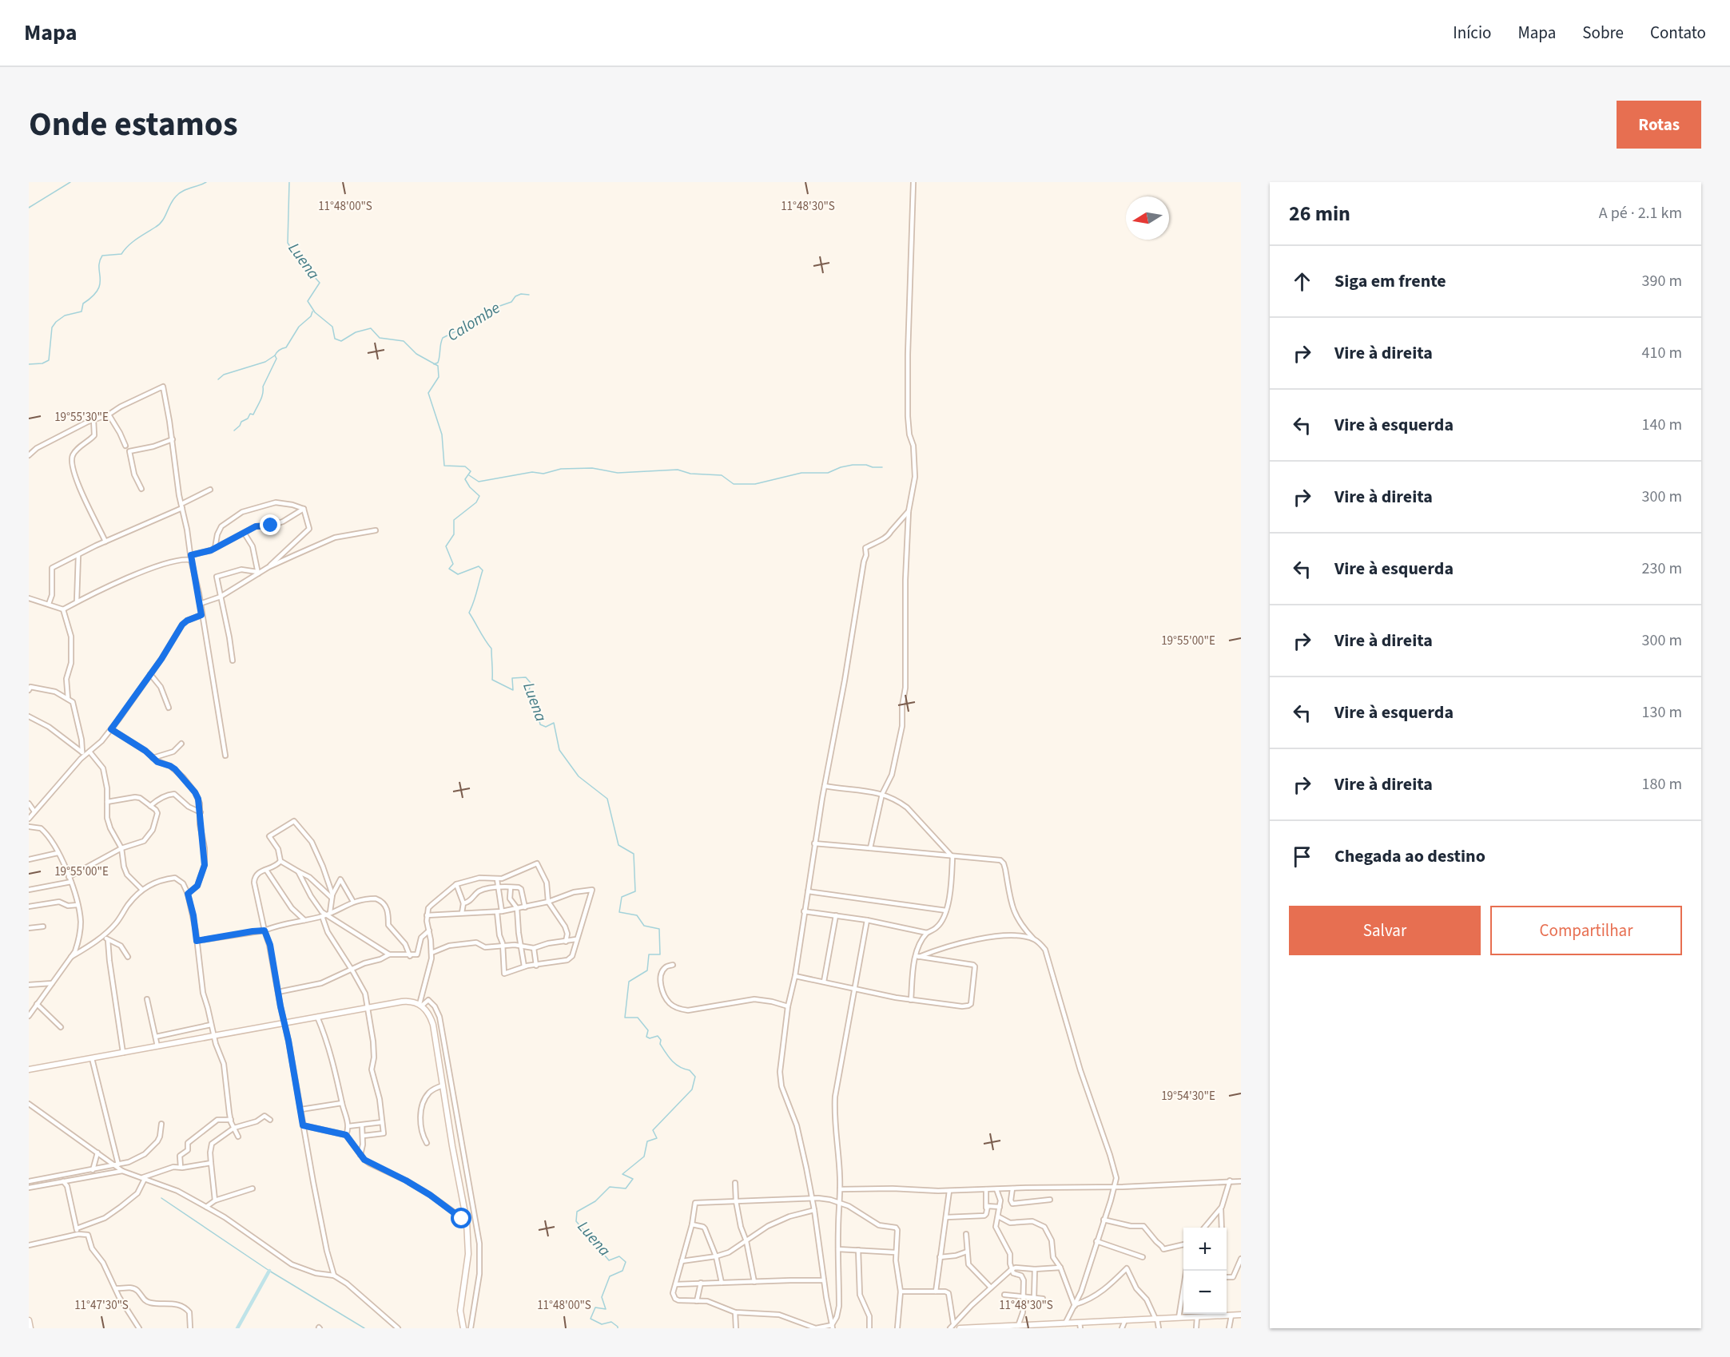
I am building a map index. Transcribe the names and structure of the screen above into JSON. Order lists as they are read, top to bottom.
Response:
{
  "water": ["Luena", "Calombe"],
  "north": "left",
  "page": {
    "header": "Mapa",
    "nav": [
      "Início",
      "Mapa",
      "Sobre",
      "Contato"
    ],
    "title": "Onde estamos",
    "buttons": [
      "Rotas",
      ["Salvar", "Compartilhar"]
    ],
    "heading": ["26 min", "A pé · 2.1 km"],
    "list": [
      ["Siga em frente", "390 m"],
      ["Vire à direita", "410 m"],
      ["Vire à esquerda", "140 m"],
      ["Vire à direita", "300 m"],
      ["Vire à esquerda", "230 m"],
      ["Vire à direita", "300 m"],
      ["Vire à esquerda", "130 m"],
      ["Vire à direita", "180 m"],
      "Chegada ao destino"
    ],
    "map_buttons": ["+", "−"]
  },
  "coordinates": [
    "11°48'00\"S",
    "11°48'30\"S",
    "19°55'30\"E",
    "19°55'00\"E",
    "19°54'30\"E",
    "11°47'30\"S"
  ]
}
